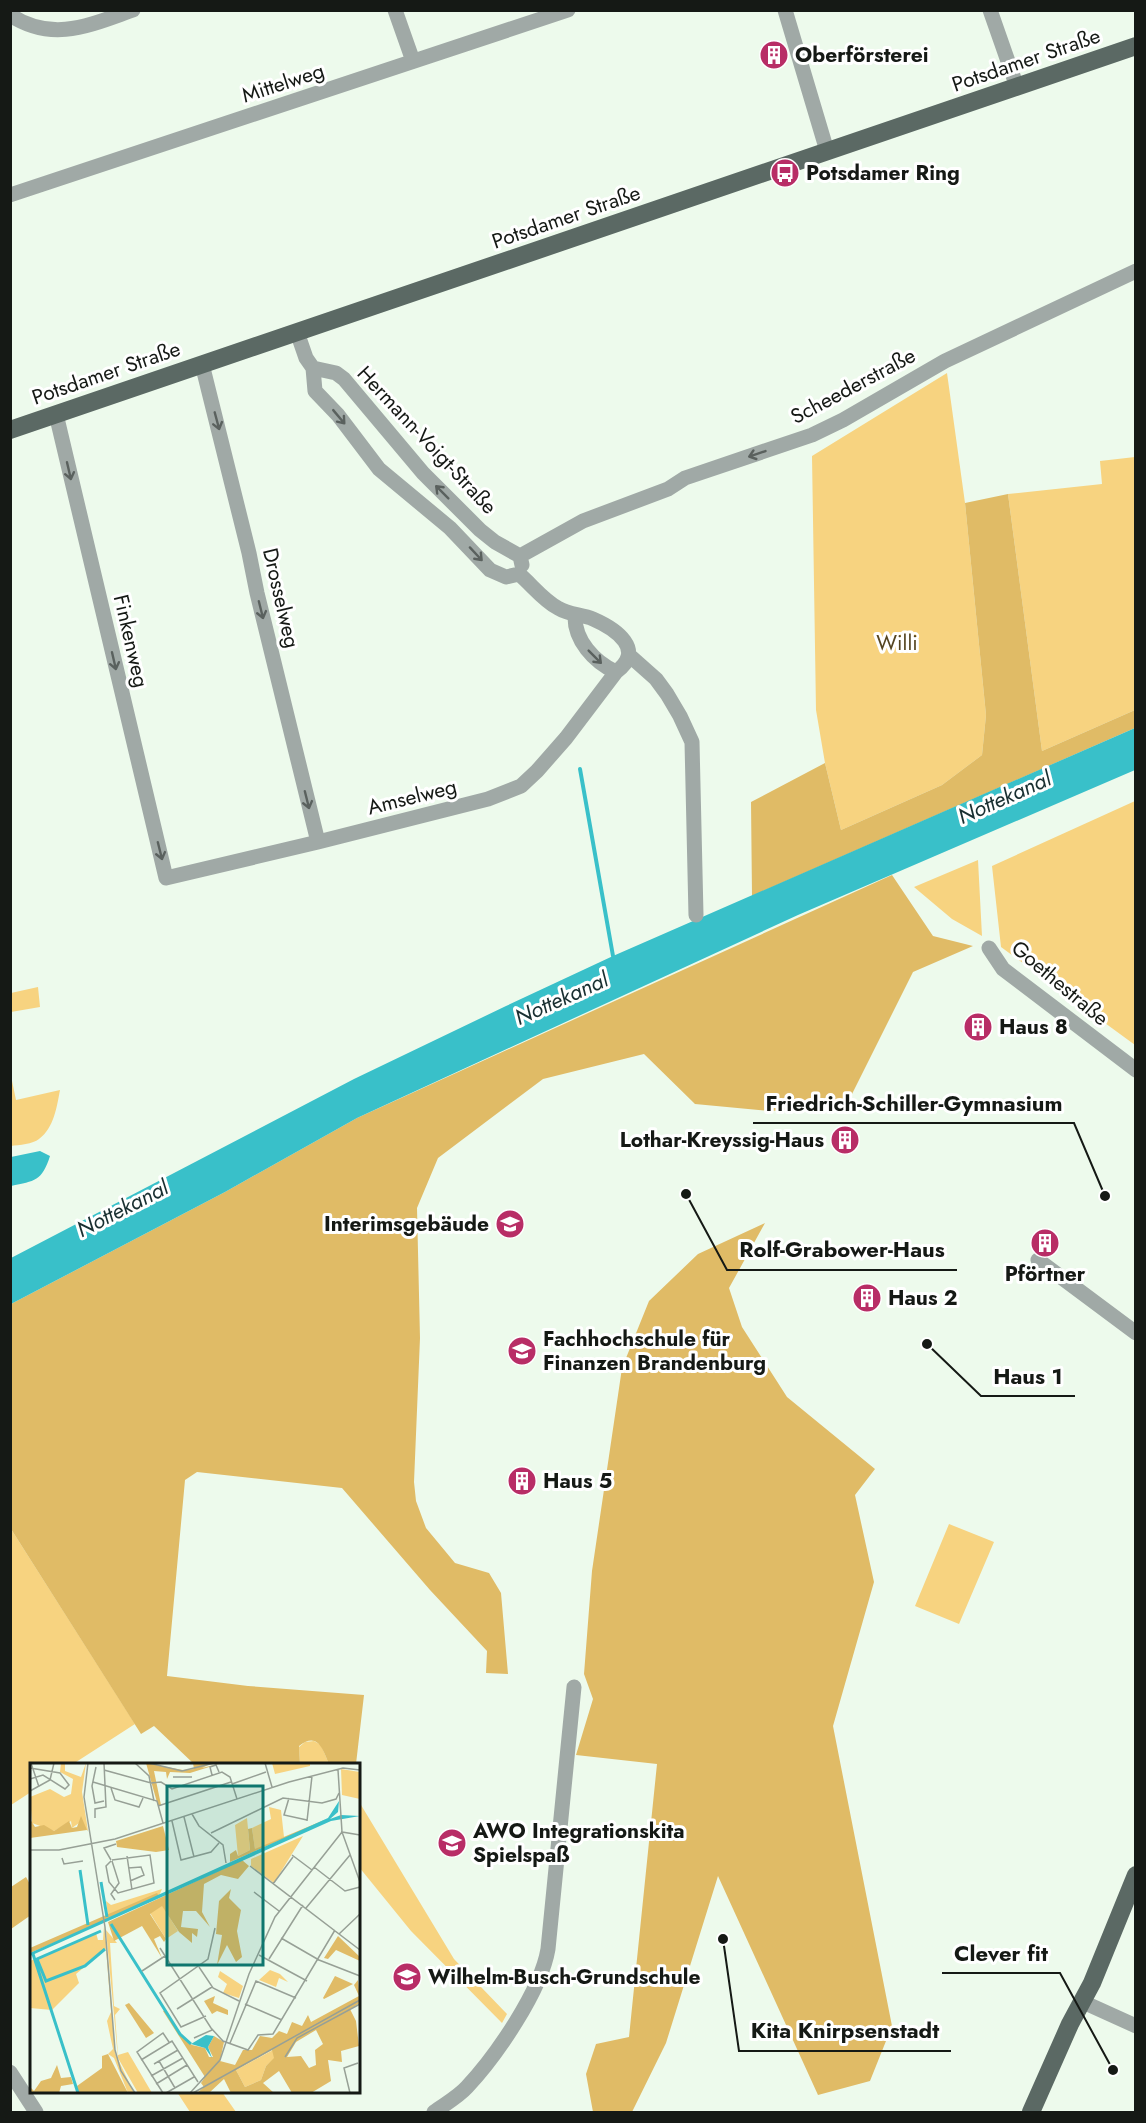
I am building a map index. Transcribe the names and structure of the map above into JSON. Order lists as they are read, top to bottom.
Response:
{
  "streets": {
    "main road": ["Potsdamer Straße"],
    "street": [
      "Mittelweg",
      "Scheederstraße",
      "Hermann-Voigt-Straße",
      "Drosselweg",
      "Finkenweg",
      "Amselweg",
      "Goethestraße"
    ]
  },
  "crossings": [
    ["Potsdamer Straße", "Hermann-Voigt-Straße"],
    ["Potsdamer Straße", "Drosselweg"],
    ["Potsdamer Straße", "Finkenweg"],
    ["Scheederstraße", "Hermann-Voigt-Straße"],
    ["Drosselweg", "Amselweg"],
    ["Finkenweg", "Amselweg"]
  ],
  "one_way": ["Scheederstraße", "Drosselweg", "Finkenweg"],
  "water": ["Nottekanal"],
  "parks": ["Willi"],
  "places": {
    "building": [
      "Oberförsterei",
      "Haus 8",
      "Lothar-Kreyssig-Haus",
      "Pförtner",
      "Haus 2",
      "Haus 5"
    ],
    "bus stop": ["Potsdamer Ring"],
    "other": [
      "Rolf-Grabower-Haus",
      "Friedrich-Schiller-Gymnasium",
      "Haus 1",
      "Kita Knirpsenstadt",
      "Clever fit"
    ],
    "school or university": [
      "Interimsgebäude",
      "Fachhochschule für Finanzen Brandenburg",
      "AWO Integrationskita Spielspaß",
      "Wilhelm-Busch-Grundschule"
    ]
  }
}
